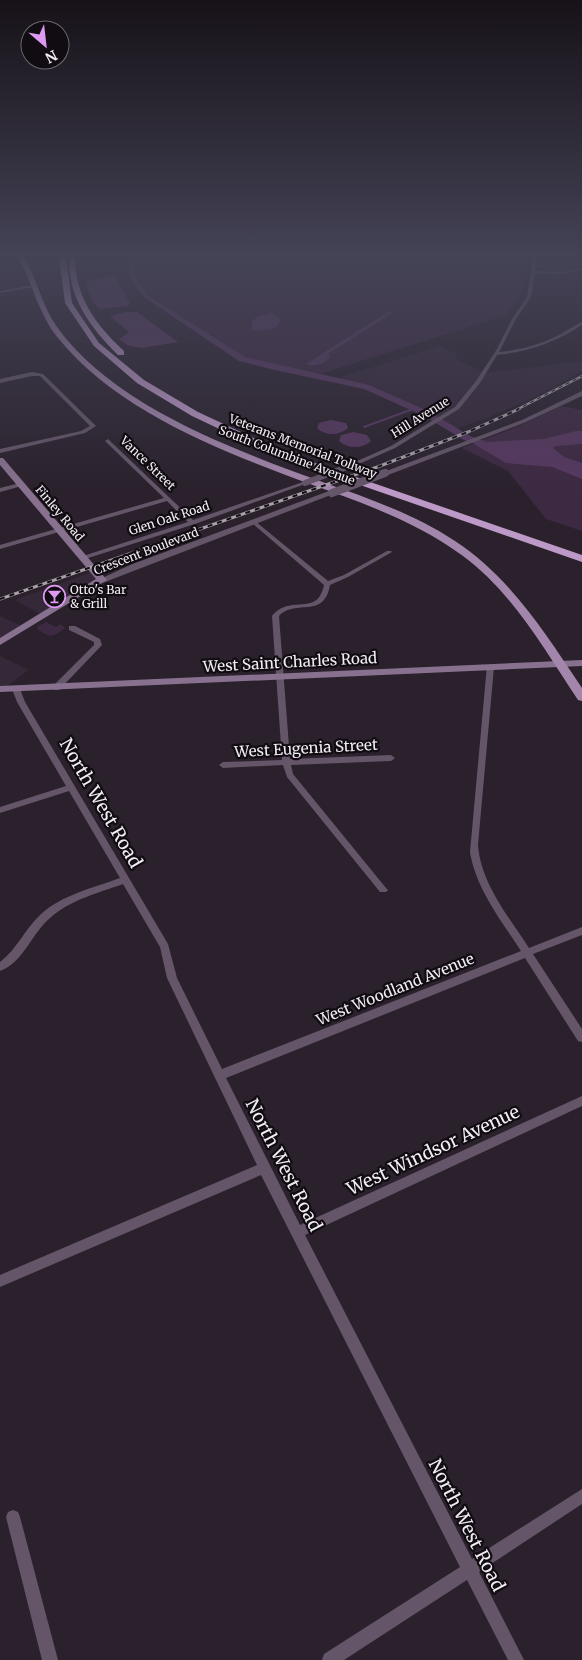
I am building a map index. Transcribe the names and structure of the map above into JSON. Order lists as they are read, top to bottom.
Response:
{
  "streets": {
    "highway": ["Veterans Memorial Tollway"],
    "main road": [
      "South Columbine Avenue",
      "Finley Road",
      "Crescent Boulevard",
      "West Saint Charles Road"
    ],
    "street": [
      "Hill Avenue",
      "Vance Street",
      "Glen Oak Road",
      "West Eugenia Street",
      "North West Road",
      "West Woodland Avenue",
      "West Windsor Avenue"
    ]
  },
  "crossings": [
    ["Hill Avenue", "Glen Oak Road"],
    ["South Columbine Avenue", "West Saint Charles Road"],
    ["Vance Street", "Glen Oak Road"],
    ["Finley Road", "Glen Oak Road"],
    ["Finley Road", "Crescent Boulevard"],
    ["West Saint Charles Road", "North West Road"],
    ["North West Road", "West Woodland Avenue"],
    ["North West Road", "West Windsor Avenue"]
  ],
  "places": {
    "bar": ["Otto's Bar & Grill"]
  },
  "north": "bottom right"
}
